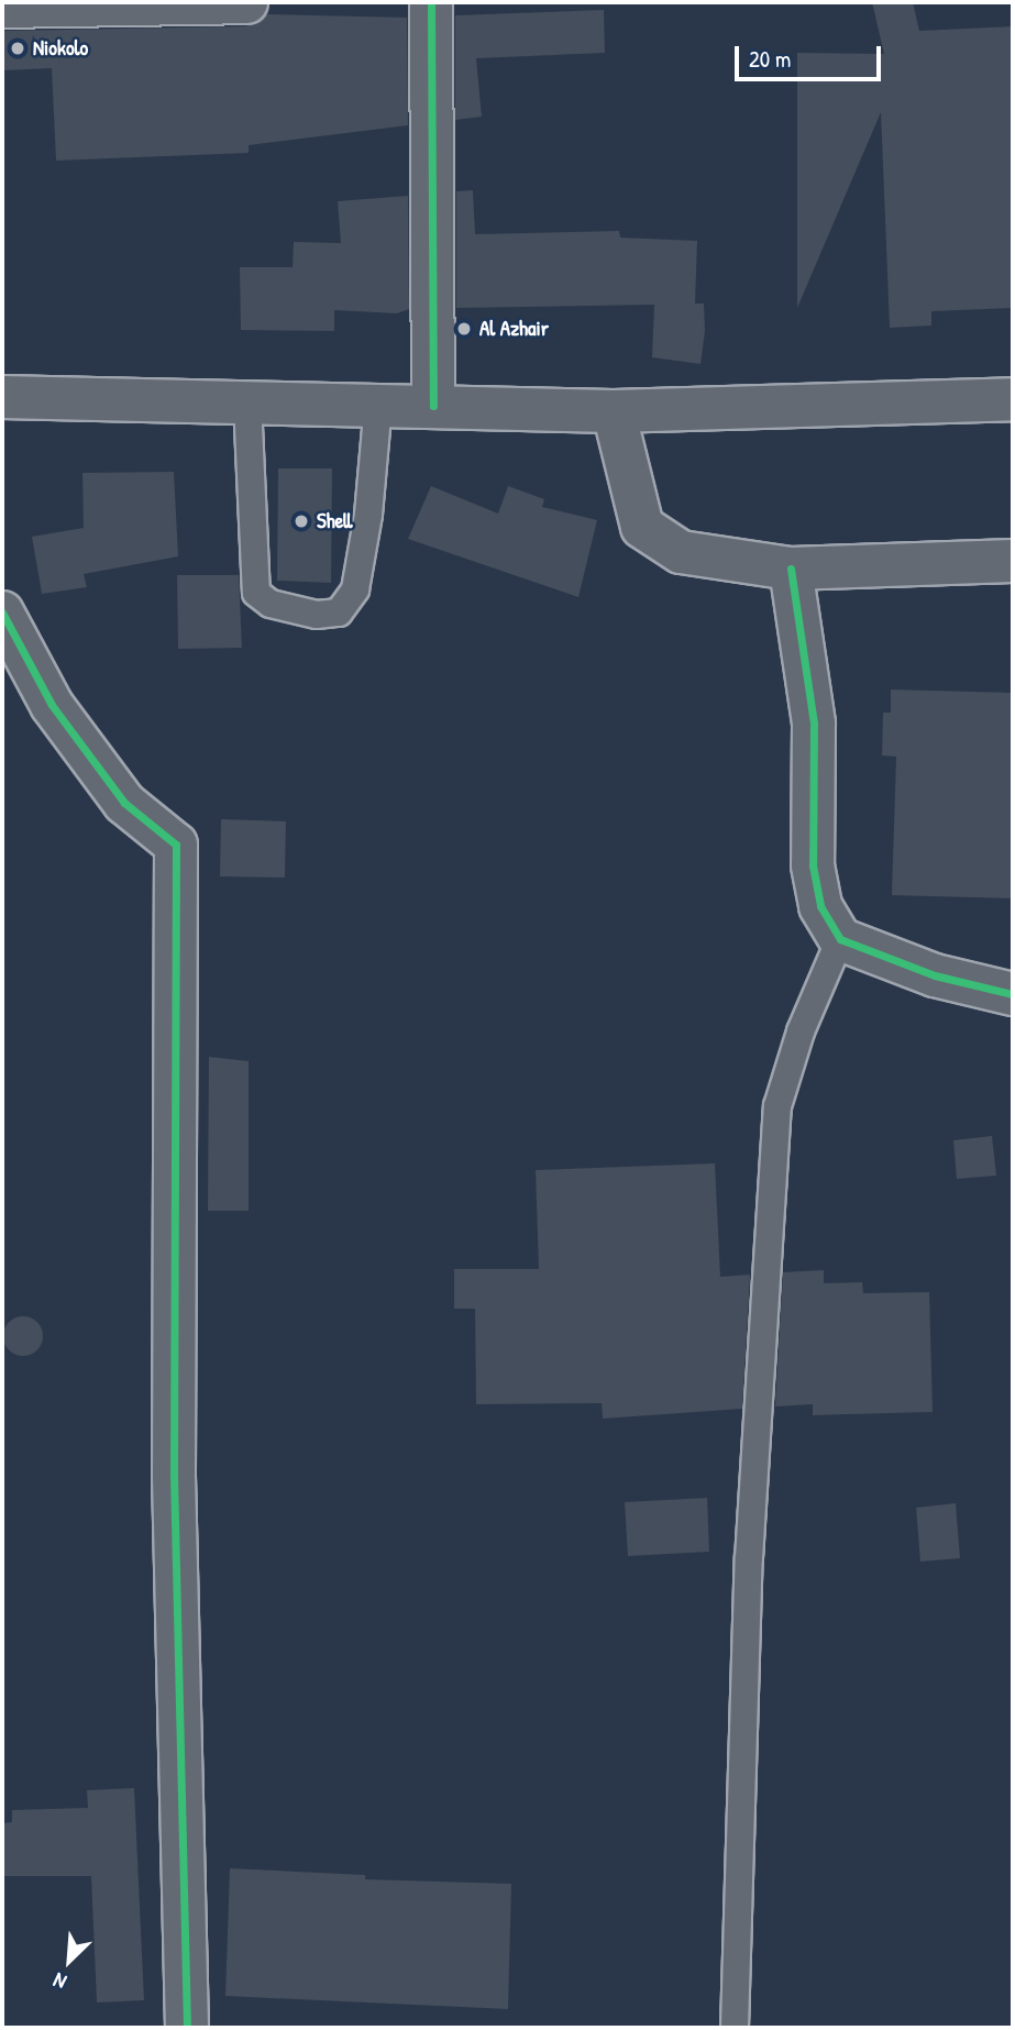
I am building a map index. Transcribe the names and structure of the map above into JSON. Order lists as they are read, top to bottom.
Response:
{
  "places": ["Niokolo", "Al Azhair", "Shell"],
  "scale_bar": "20 m",
  "north": "bottom left"
}
